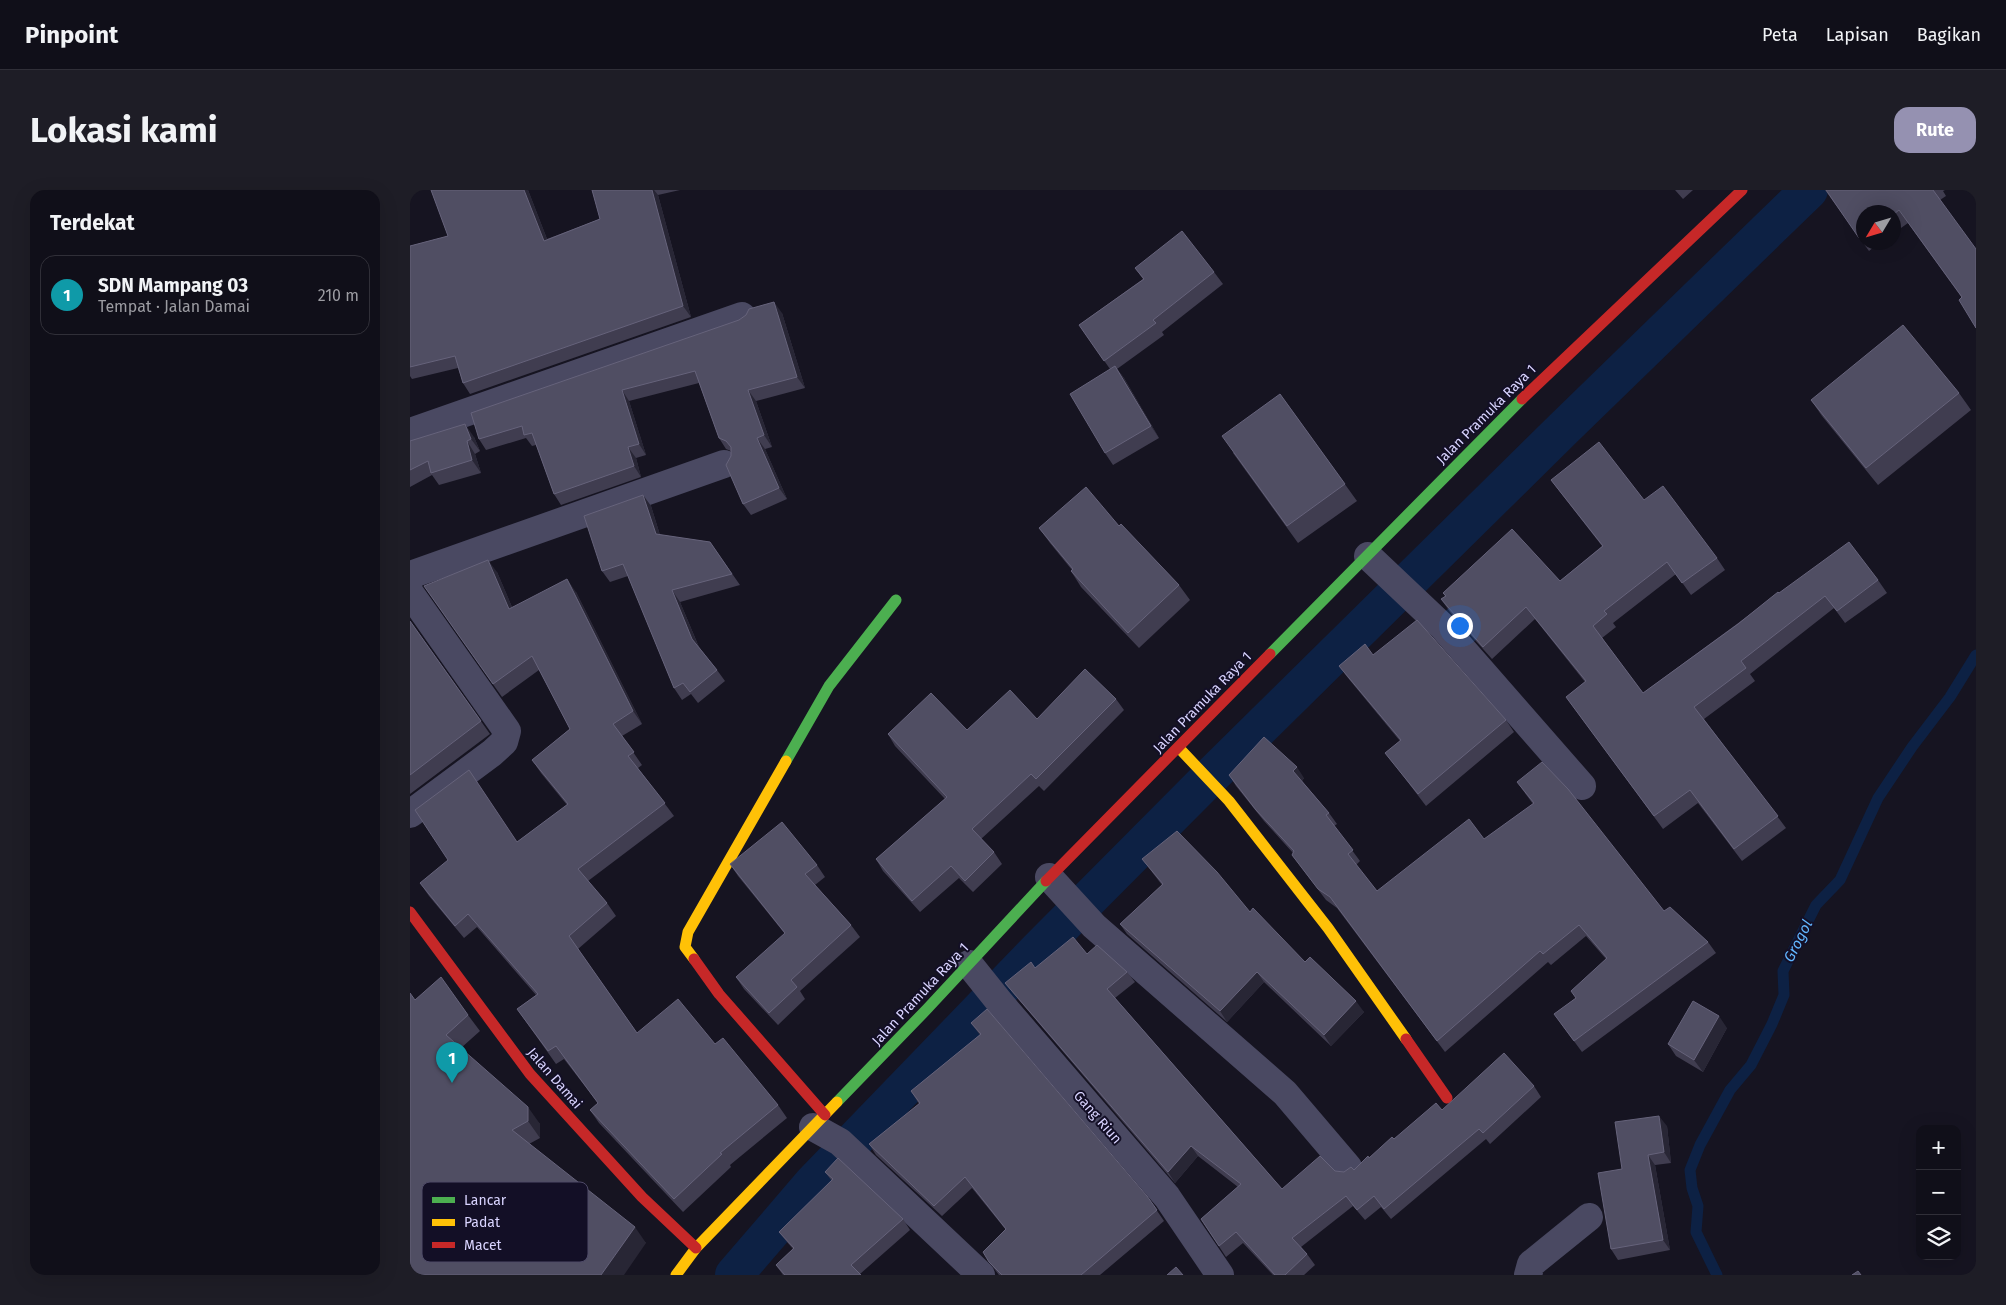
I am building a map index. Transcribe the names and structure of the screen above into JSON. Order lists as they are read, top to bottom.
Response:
{
  "streets": {
    "street": ["Jalan Pramuka Raya 1", "Jalan Damai", "Gang Riun"]
  },
  "crossings": [
    ["Jalan Pramuka Raya 1", "Jalan Damai"],
    ["Jalan Pramuka Raya 1", "Gang Riun"]
  ],
  "water": ["Grogol"],
  "legend": ["Lancar", "Padat", "Macet"],
  "north": "bottom left",
  "page": {
    "header": "Pinpoint",
    "nav": ["Peta", "Lapisan", "Bagikan"],
    "buttons": "Rute",
    "title": "Lokasi kami",
    "heading": "Terdekat",
    "list": [
      {
        "mark": "1",
        "name": "SDN Mampang 03",
        "note": "Tempat · Jalan Damai",
        "value": "210 m"
      }
    ],
    "pins": "1",
    "map_buttons": ["+", "−"]
  }
}
